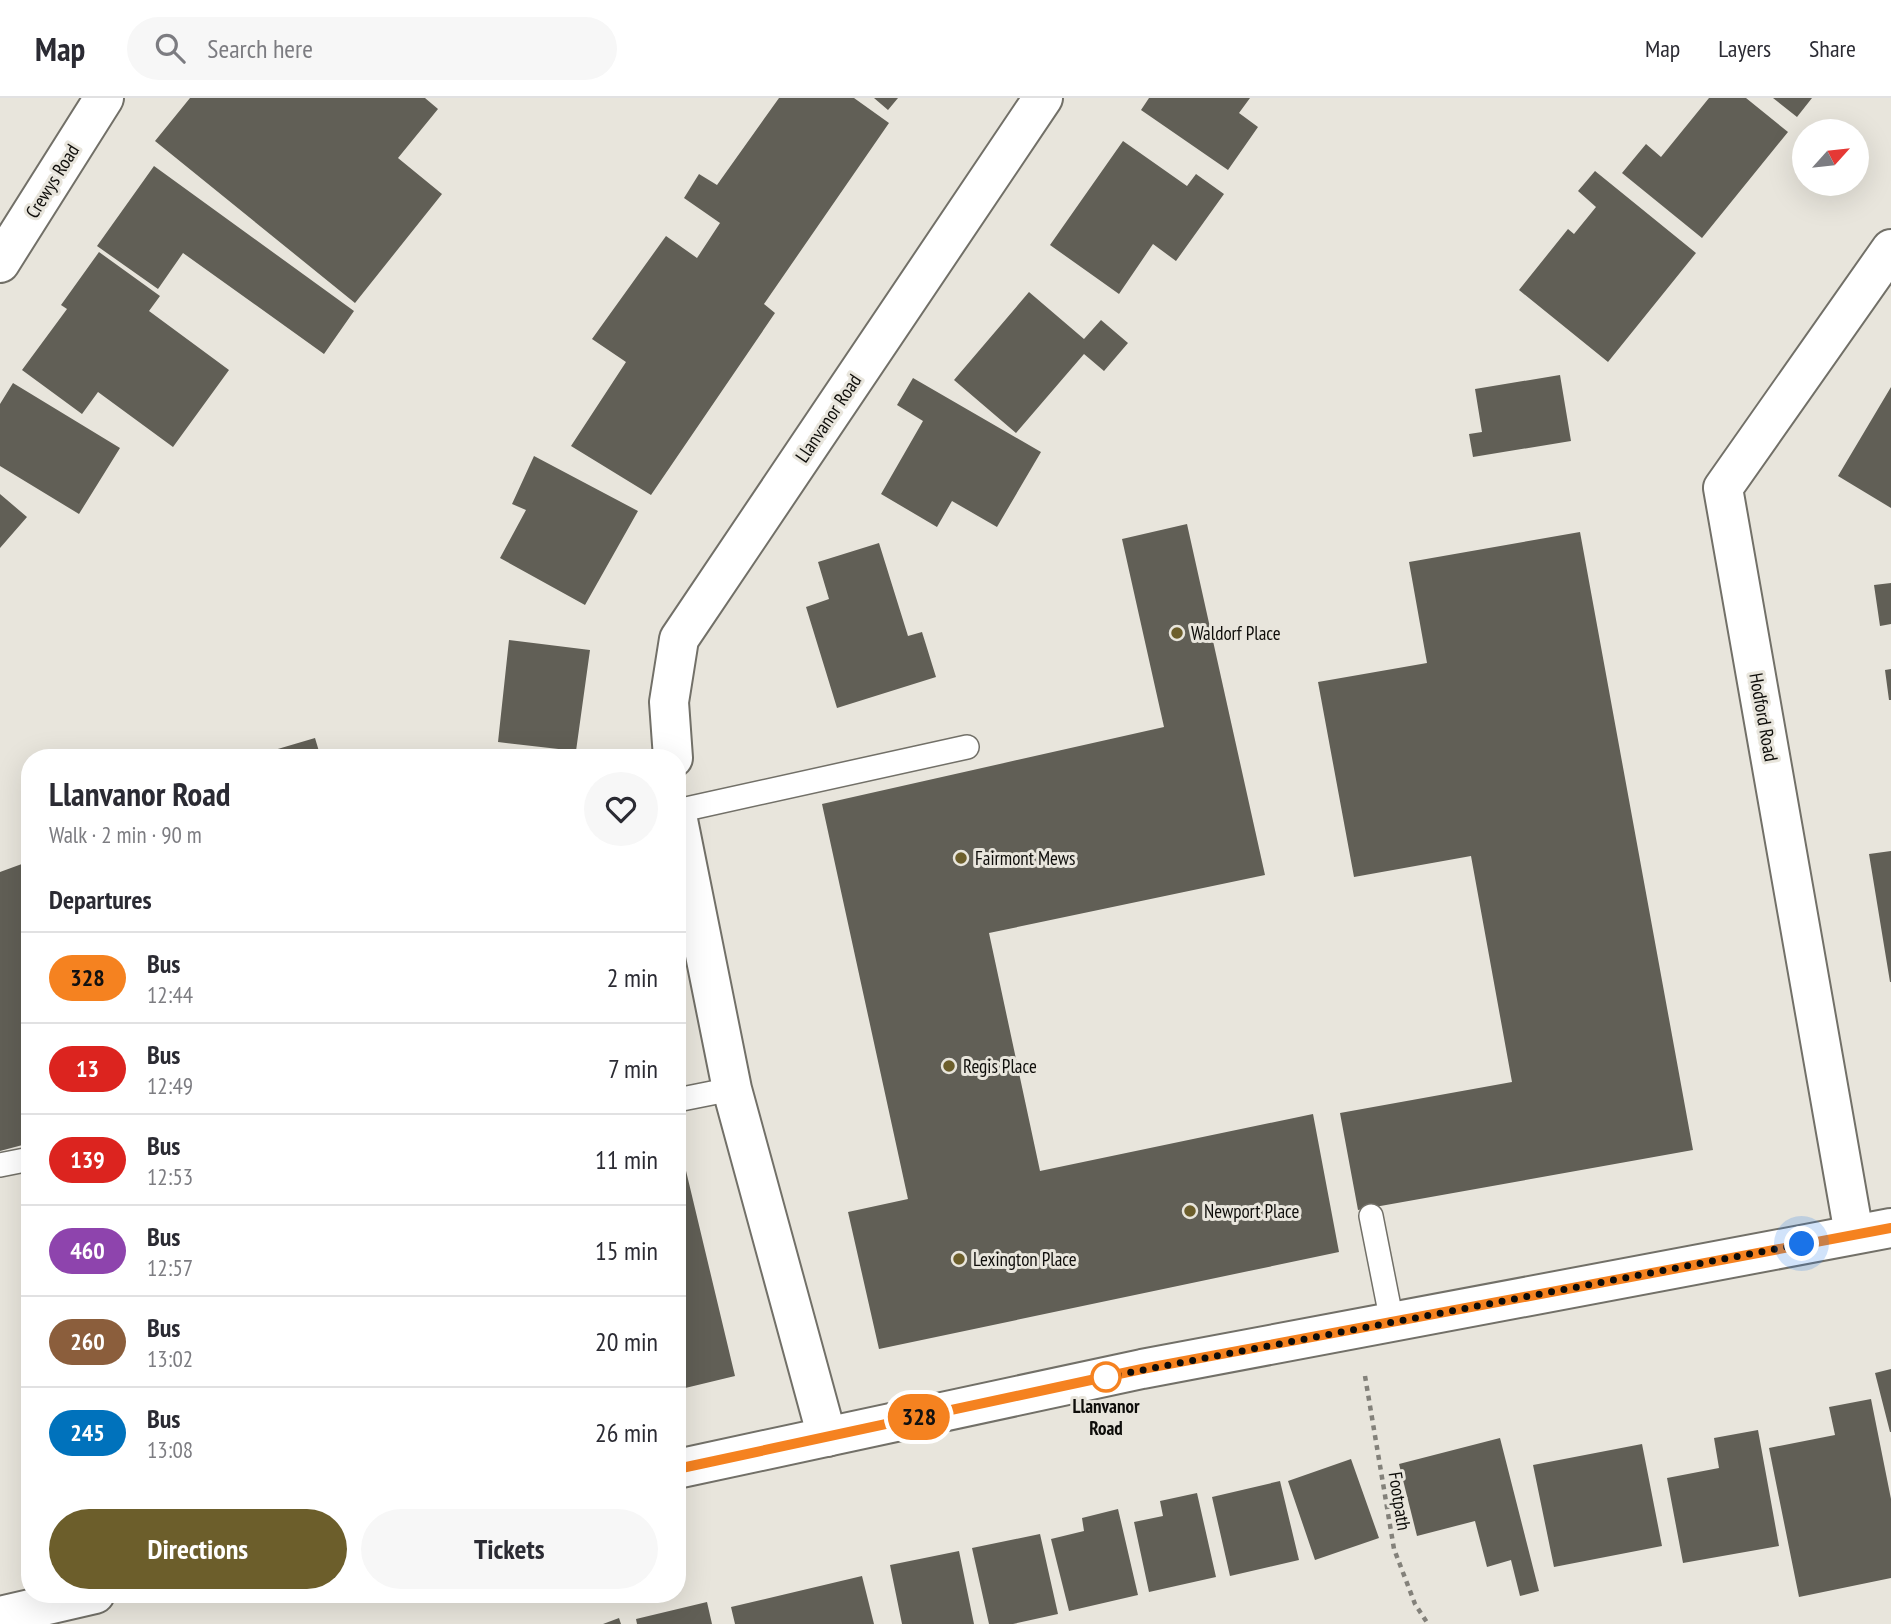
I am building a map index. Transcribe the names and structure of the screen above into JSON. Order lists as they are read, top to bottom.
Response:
{
  "streets": {
    "street": ["Crewys Road", "Llanvanor Road", "Hodford Road"],
    "path": ["Footpath"]
  },
  "places": [
    "Waldorf Place",
    "Fairmont Mews",
    "Regis Place",
    "Newport Place",
    "Lexington Place",
    "Llanvanor Road"
  ],
  "lines": ["bus line 328"],
  "north": "top right",
  "page": {
    "header": "Map",
    "search": "Search here",
    "nav": ["Map", "Layers", "Share"],
    "on_map": "328",
    "heading": [
      ["Llanvanor Road", "Walk · 2 min · 90 m"],
      "Departures"
    ],
    "list": [
      {
        "mark": "328",
        "name": "Bus",
        "note": "12:44",
        "value": "2 min"
      },
      {
        "mark": "13",
        "name": "Bus",
        "note": "12:49",
        "value": "7 min"
      },
      {
        "mark": "139",
        "name": "Bus",
        "note": "12:53",
        "value": "11 min"
      },
      {
        "mark": "460",
        "name": "Bus",
        "note": "12:57",
        "value": "15 min"
      },
      {
        "mark": "260",
        "name": "Bus",
        "note": "13:02",
        "value": "20 min"
      },
      {
        "mark": "245",
        "name": "Bus",
        "note": "13:08",
        "value": "26 min"
      }
    ],
    "buttons": ["Directions", "Tickets"]
  }
}
